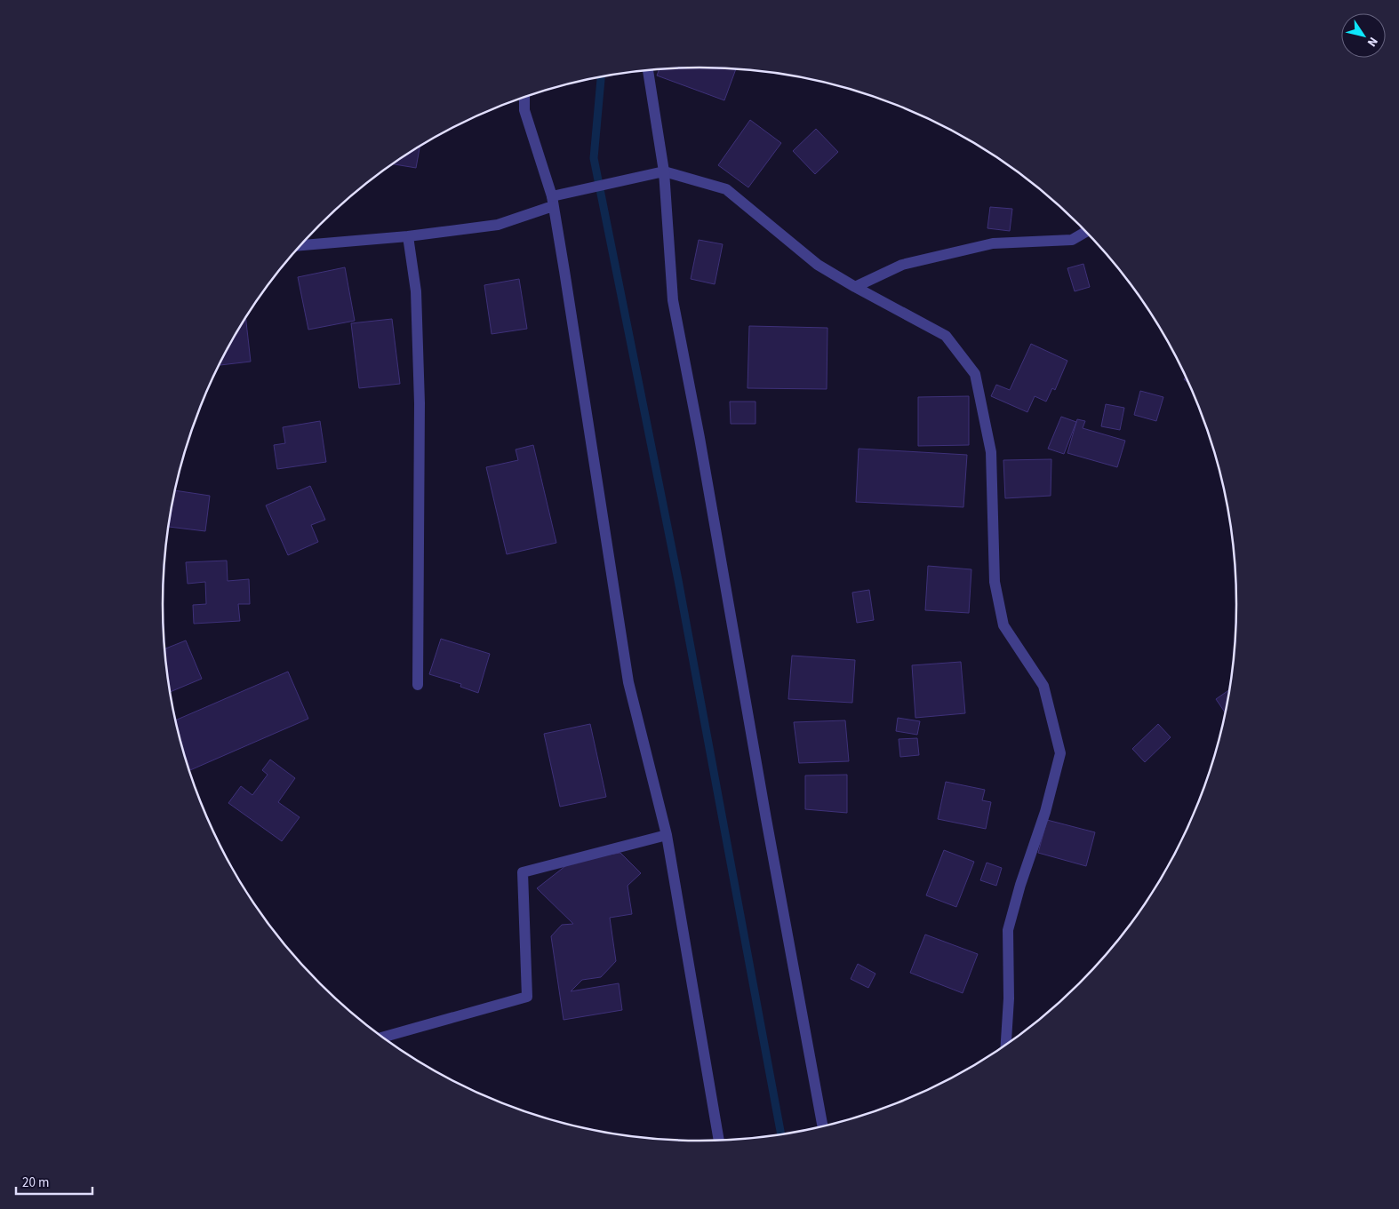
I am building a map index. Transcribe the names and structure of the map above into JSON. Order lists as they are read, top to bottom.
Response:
{
  "scale_bar": "20 m",
  "north": "bottom right"
}
